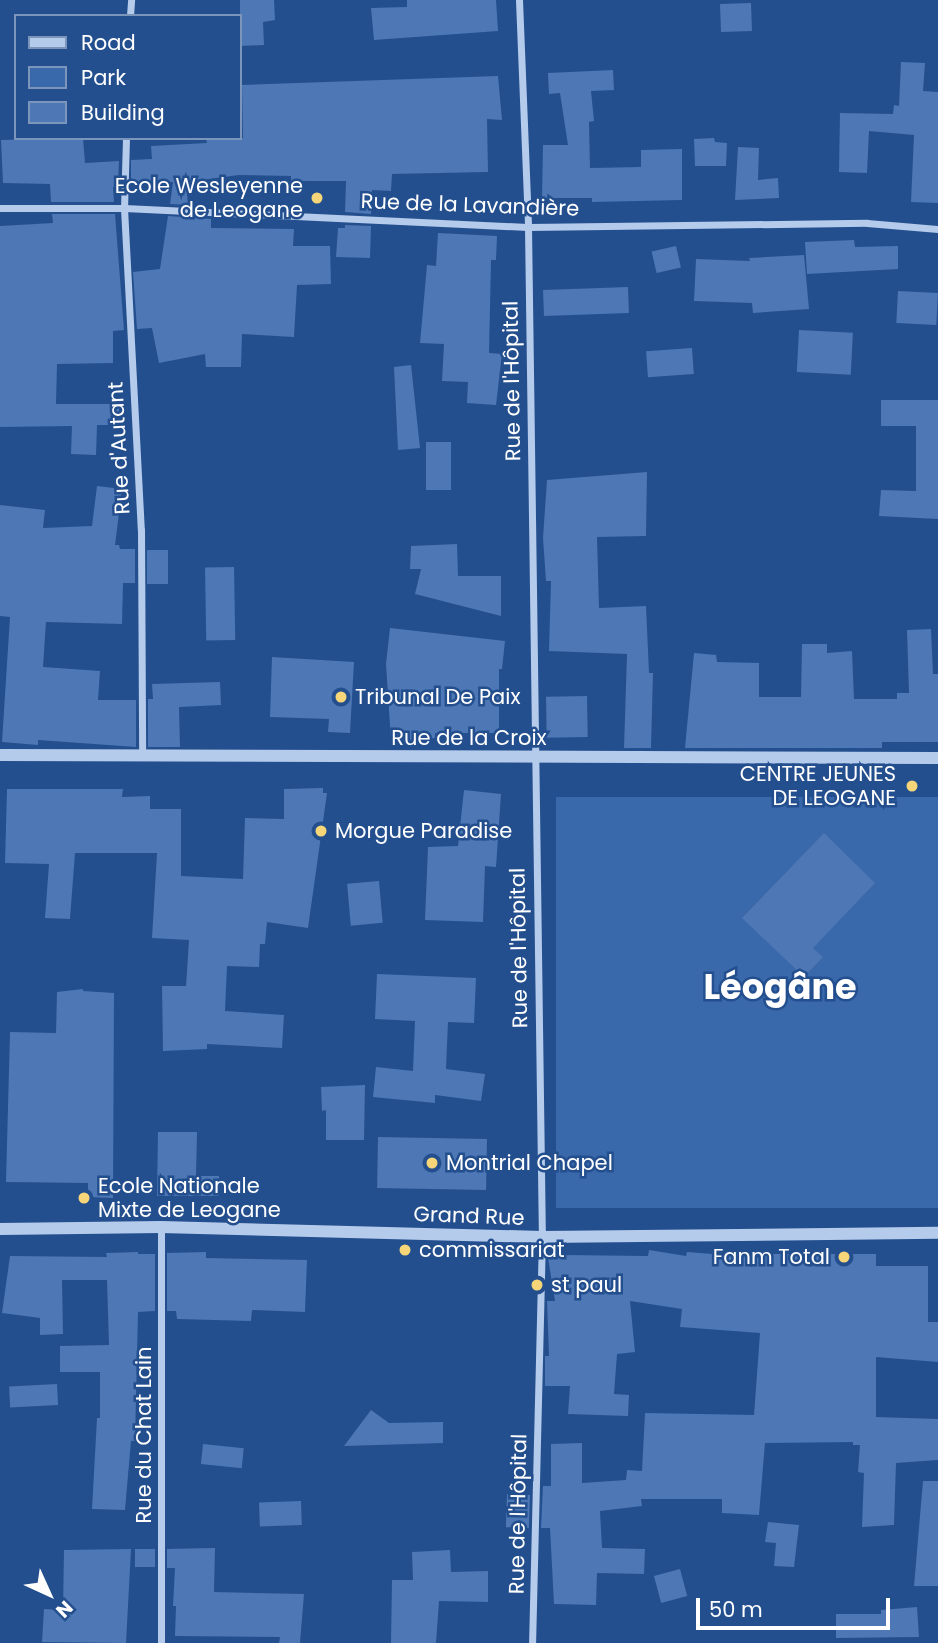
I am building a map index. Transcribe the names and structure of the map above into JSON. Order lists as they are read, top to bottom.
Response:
{
  "streets": {
    "street": [
      "Rue de la Lavandière",
      "Rue de l'Hôpital",
      "Rue d'Autant",
      "Rue de la Croix",
      "Grand Rue",
      "Rue du Chat Lain"
    ]
  },
  "crossings": [
    ["Rue de la Lavandière", "Rue de l'Hôpital"],
    ["Rue de la Lavandière", "Rue d'Autant"],
    ["Rue de l'Hôpital", "Rue de la Croix"],
    ["Rue de l'Hôpital", "Grand Rue"],
    ["Rue d'Autant", "Rue de la Croix"],
    ["Grand Rue", "Rue du Chat Lain"]
  ],
  "districts": ["Léogâne"],
  "places": [
    "Ecole Wesleyenne de Leogane",
    "Tribunal De Paix",
    "CENTRE JEUNES DE LEOGANE",
    "Morgue Paradise",
    "Montrial Chapel",
    "Ecole Nationale Mixte de Leogane",
    "commissariat",
    "Fanm Total",
    "st paul"
  ],
  "legend": ["Road", "Park", "Building"],
  "scale_bar": "50 m",
  "north": "bottom right"
}
